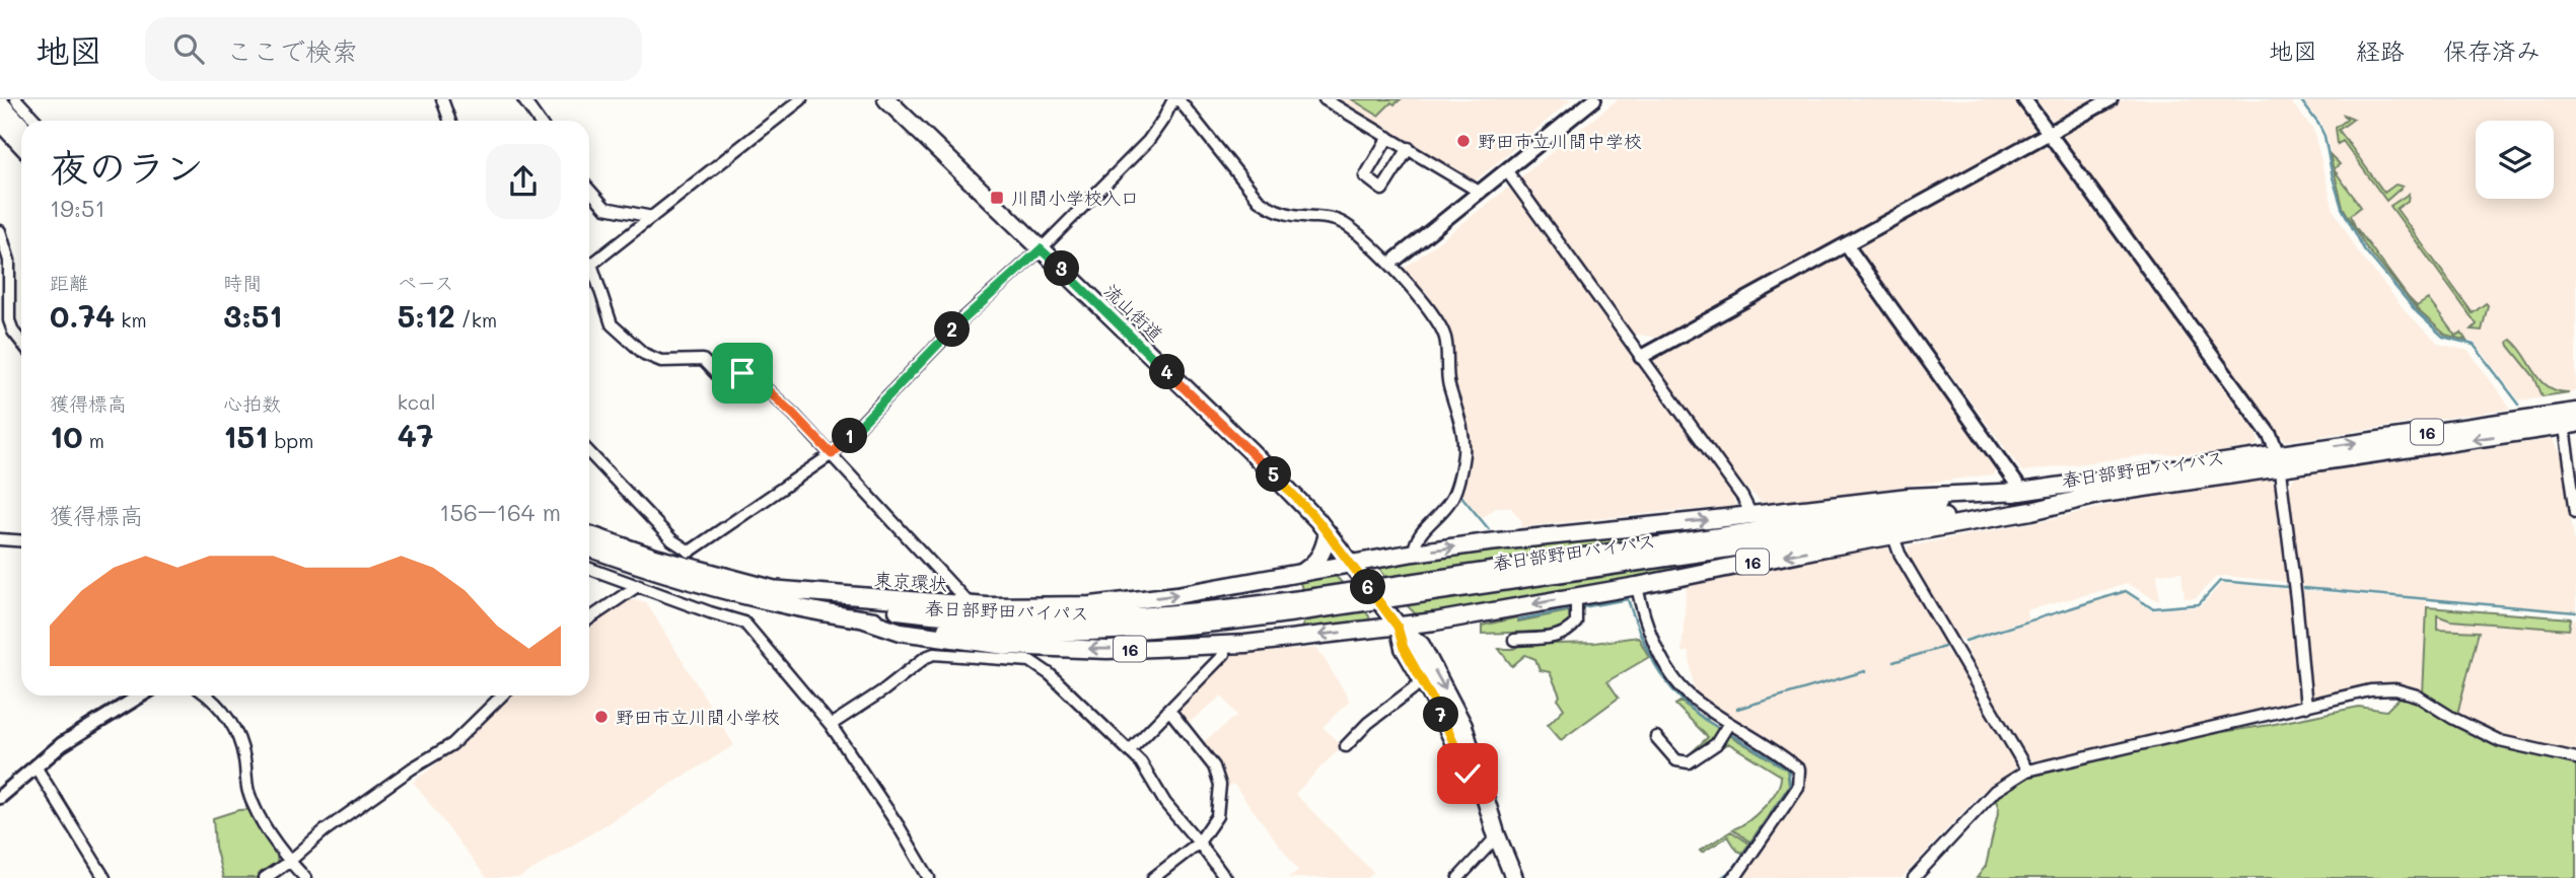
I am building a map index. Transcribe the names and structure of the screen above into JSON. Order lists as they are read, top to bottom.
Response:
{
  "streets": {
    "main road": [
      "流山街道",
      "16",
      "春日部野田バイパス",
      "東京環状"
    ]
  },
  "crossings": [
    ["流山街道", "16"],
    ["16", "春日部野田バイパス"],
    ["16", "東京環状"],
    ["春日部野田バイパス", "東京環状"]
  ],
  "places": {
    "other": ["野田市立川間中学校", "野田市立川間小学校"],
    "transit": ["川間小学校入口"]
  },
  "page": {
    "header": "地図",
    "search": "ここで検索",
    "nav": ["地図", "経路", "保存済み"],
    "heading": ["夜のラン", "19:51"],
    "stats": [
      ["距離", "0.74 km"],
      ["時間", "3:51"],
      ["ペース", "5:12 /km"],
      ["獲得標高", "10 m"],
      ["心拍数", "151 bpm"],
      ["kcal", "47"]
    ],
    "pins": [
      "3",
      "2",
      "4",
      "1",
      "5",
      "6",
      "7"
    ],
    "chart": ["獲得標高", "156–164 m"]
  }
}
